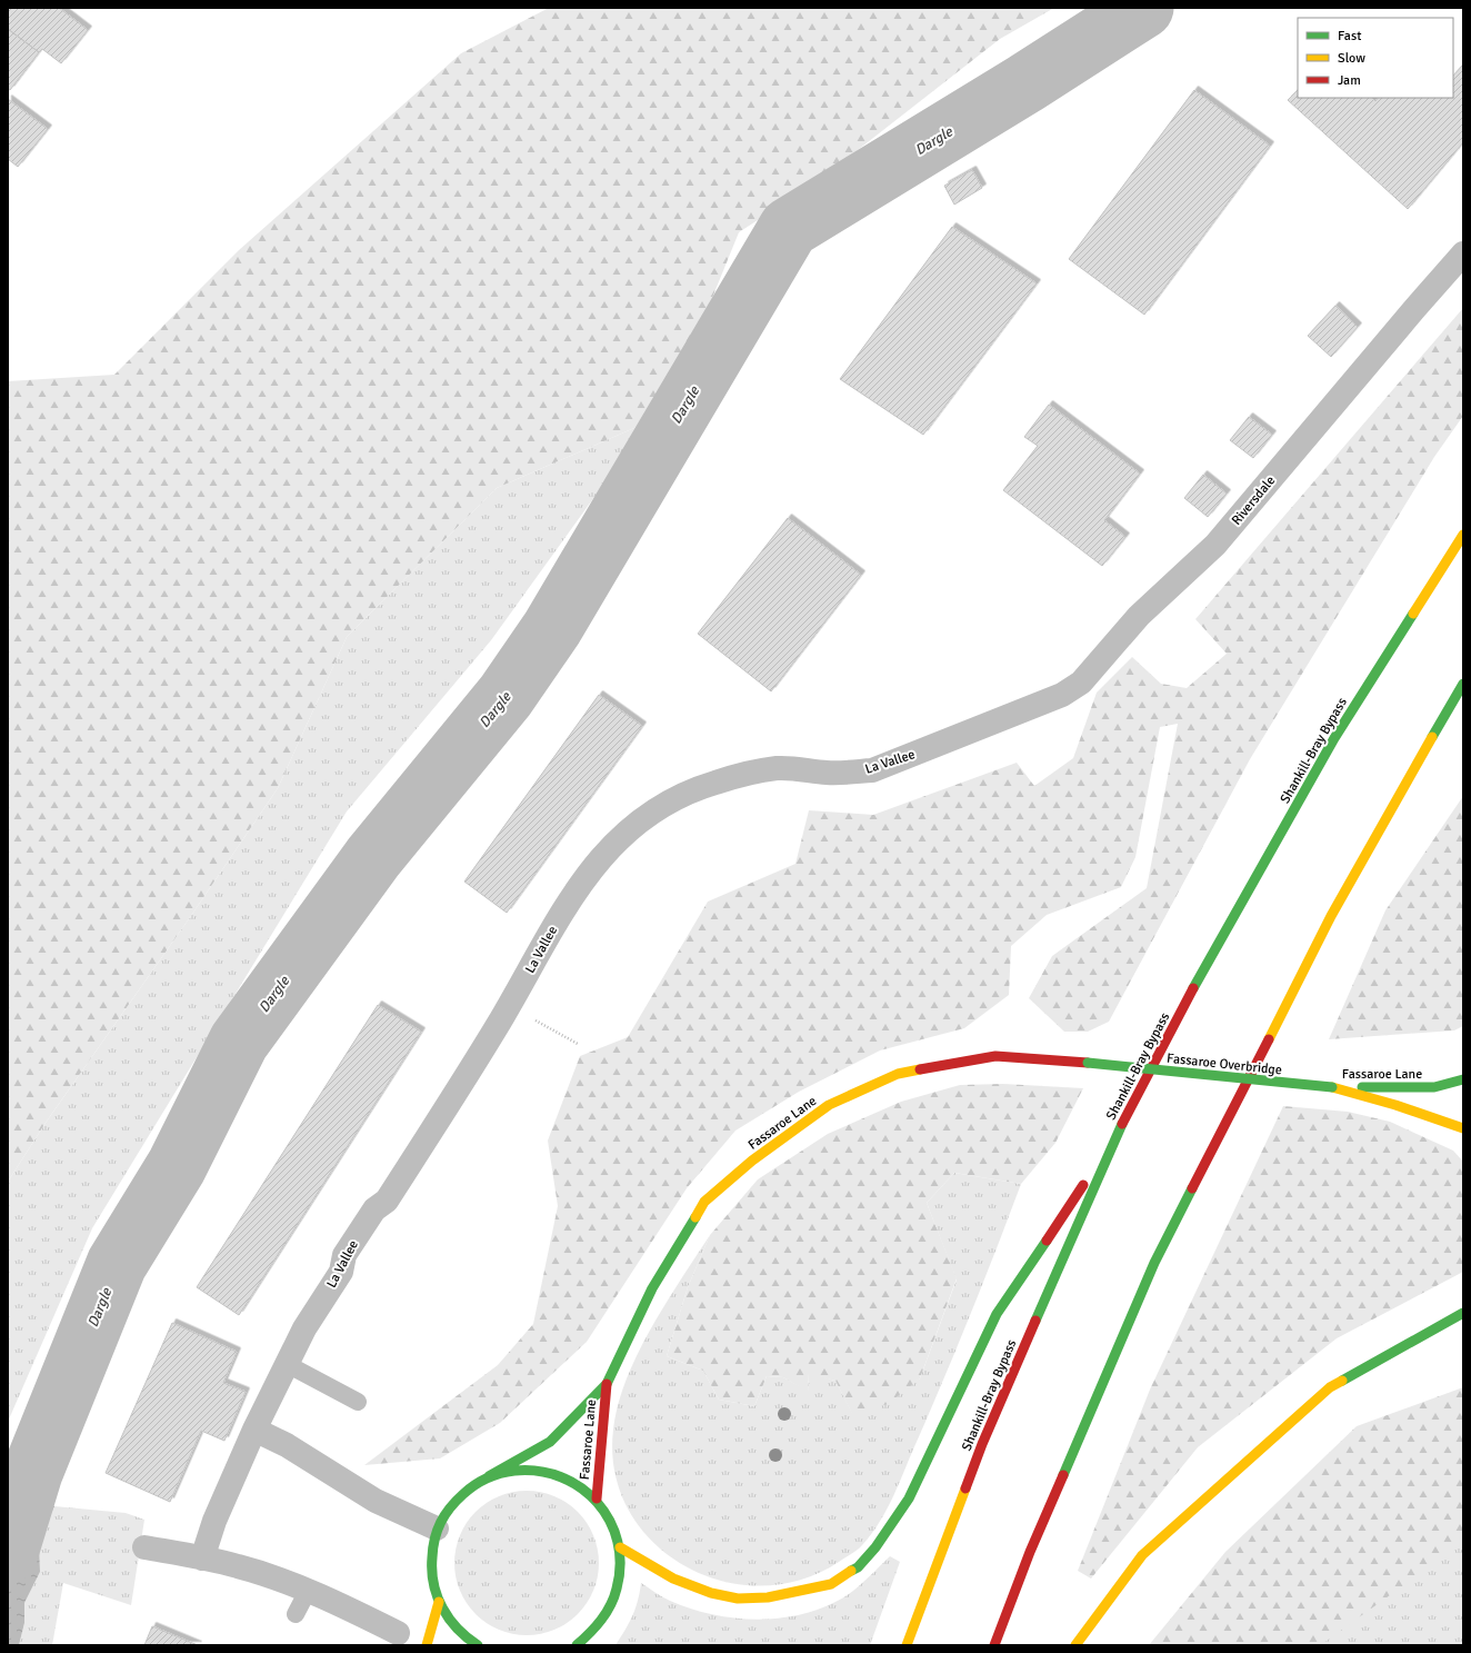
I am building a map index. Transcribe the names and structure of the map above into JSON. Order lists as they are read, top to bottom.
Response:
{
  "streets": {
    "main road": ["Shankill-Bray Bypass", "Fassaroe Overbridge", "Fassaroe Lane"],
    "street": ["Riversdale", "La Vallee"]
  },
  "crossings": [
    ["Riversdale", "La Vallee"],
    ["Fassaroe Overbridge", "Fassaroe Lane"]
  ],
  "water": ["Dargle"],
  "legend": ["Fast", "Slow", "Jam"]
}
